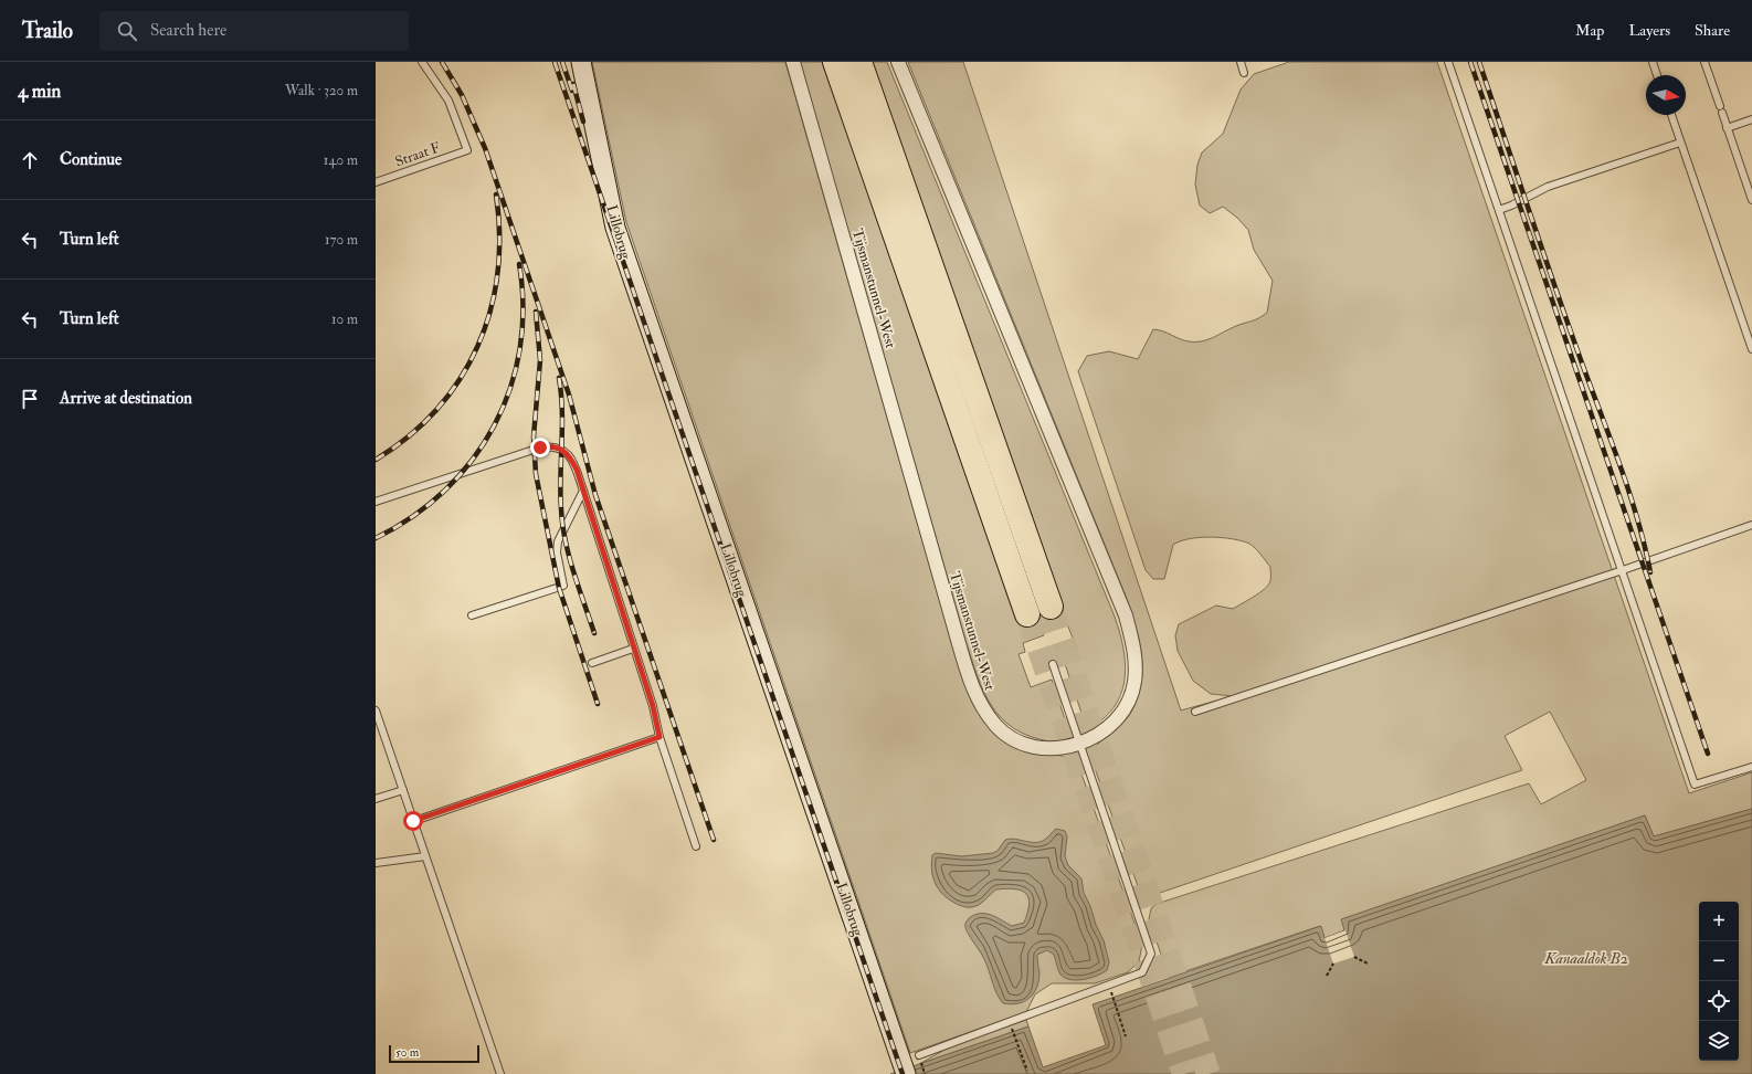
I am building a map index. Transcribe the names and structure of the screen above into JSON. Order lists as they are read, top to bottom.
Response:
{
  "streets": {
    "street": ["Lillobrug", "Tijsmanstunnel-West"],
    "lane": ["Straat F"]
  },
  "water": ["Kanaaldok B2"],
  "scale_bar": "50 m",
  "north": "right",
  "page": {
    "header": "Trailo",
    "search": "Search here",
    "nav": ["Map", "Layers", "Share"],
    "heading": ["4 min", "Walk · 320 m"],
    "list": [
      ["Continue", "140 m"],
      ["Turn left", "170 m"],
      ["Turn left", "10 m"],
      "Arrive at destination"
    ],
    "map_buttons": ["+", "−"],
    "scale": "50 m"
  }
}
